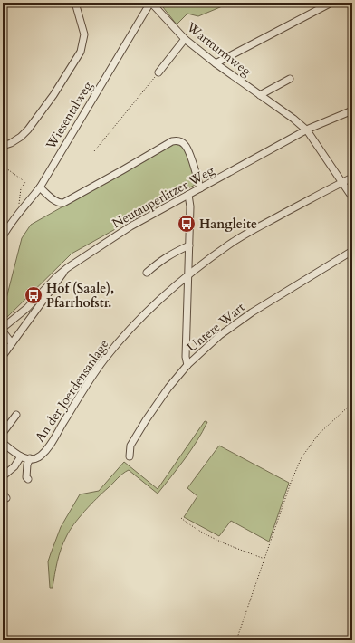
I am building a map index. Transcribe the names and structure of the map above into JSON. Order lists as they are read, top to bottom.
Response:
{
  "streets": {
    "street": [
      "Wartturmweg",
      "Wiesentalweg",
      "Neutauperlitzer Weg",
      "Untere Wart",
      "An der Joerdensanlage"
    ]
  },
  "crossings": [
    ["Wartturmweg", "Wiesentalweg"],
    ["Wartturmweg", "Neutauperlitzer Weg"],
    ["Wartturmweg", "An der Joerdensanlage"]
  ],
  "places": {
    "bus stop": ["Hangleite", "Hof (Saale), Pfarrhofstr."]
  }
}
